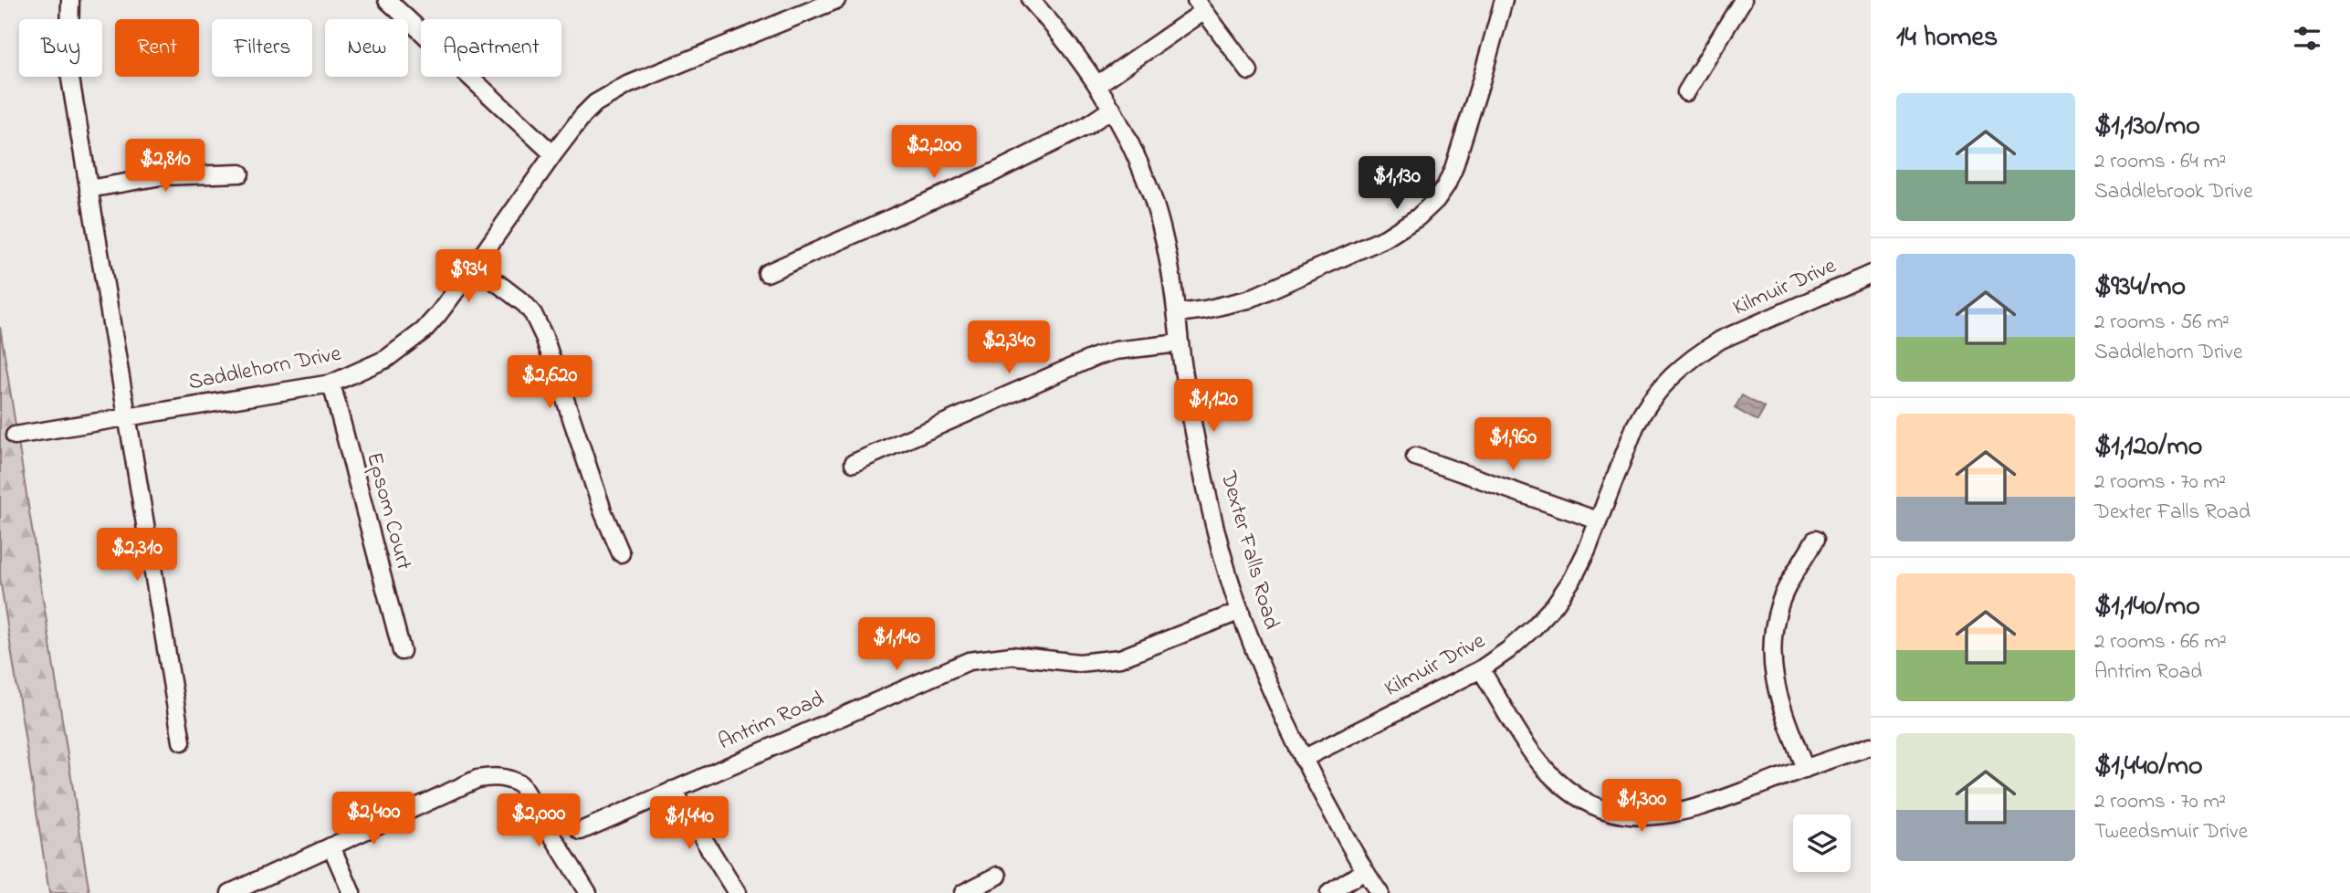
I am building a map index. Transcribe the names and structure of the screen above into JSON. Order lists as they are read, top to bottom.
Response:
{
  "streets": {
    "street": [
      "Kilmuir Drive",
      "Saddlehorn Drive",
      "Epsom Court",
      "Dexter Falls Road",
      "Antrim Road"
    ]
  },
  "crossings": [
    ["Kilmuir Drive", "Dexter Falls Road"],
    ["Saddlehorn Drive", "Epsom Court"],
    ["Dexter Falls Road", "Antrim Road"]
  ],
  "page": {
    "heading": "14 homes",
    "chip": [
      "Buy",
      "Rent",
      "Filters",
      "New",
      "Apartment"
    ],
    "list": [
      {
        "name": "$1,130/mo",
        "note": "2 rooms · 64 m² · Saddlebrook Drive"
      },
      {
        "name": "$934/mo",
        "note": "2 rooms · 56 m² · Saddlehorn Drive"
      },
      {
        "name": "$1,120/mo",
        "note": "2 rooms · 70 m² · Dexter Falls Road"
      },
      {
        "name": "$1,140/mo",
        "note": "2 rooms · 66 m² · Antrim Road"
      },
      {
        "name": "$1,440/mo",
        "note": "2 rooms · 70 m² · Tweedsmuir Drive"
      }
    ],
    "price": [
      "$2,200",
      "$2,810",
      "$1,130",
      "$934",
      "$2,340",
      "$2,620",
      "$1,120",
      "$1,960",
      "$2,310",
      "$1,140",
      "$1,300",
      "$2,400",
      "$2,000",
      "$1,440"
    ]
  }
}
